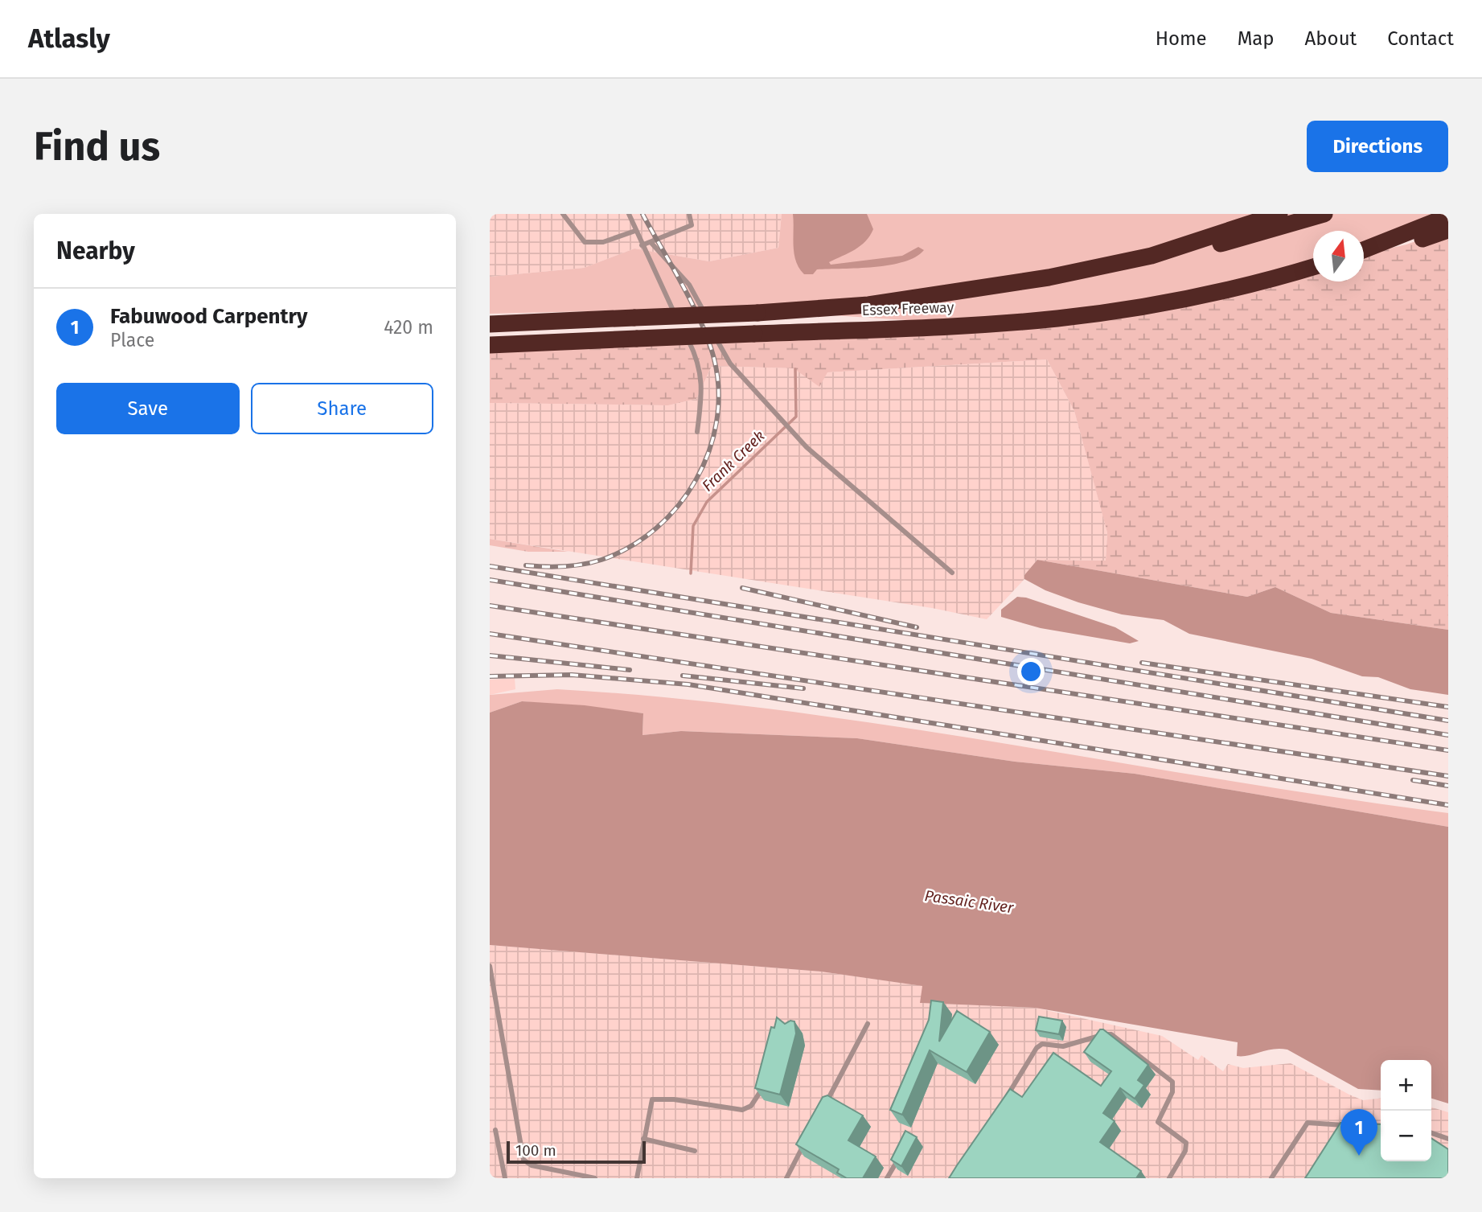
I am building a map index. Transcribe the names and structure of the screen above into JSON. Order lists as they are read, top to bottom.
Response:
{
  "streets": {
    "highway": ["Essex Freeway"]
  },
  "water": ["Frank Creek", "Passaic River"],
  "scale_bar": "100 m",
  "north": "top",
  "page": {
    "header": "Atlasly",
    "nav": [
      "Home",
      "Map",
      "About",
      "Contact"
    ],
    "buttons": [
      "Directions",
      ["Save", "Share"]
    ],
    "title": "Find us",
    "heading": "Nearby",
    "list": [
      {
        "mark": "1",
        "name": "Fabuwood Carpentry",
        "note": "Place",
        "value": "420 m"
      }
    ],
    "map_buttons": ["+", "−"],
    "pins": "1",
    "scale": "100 m"
  }
}
